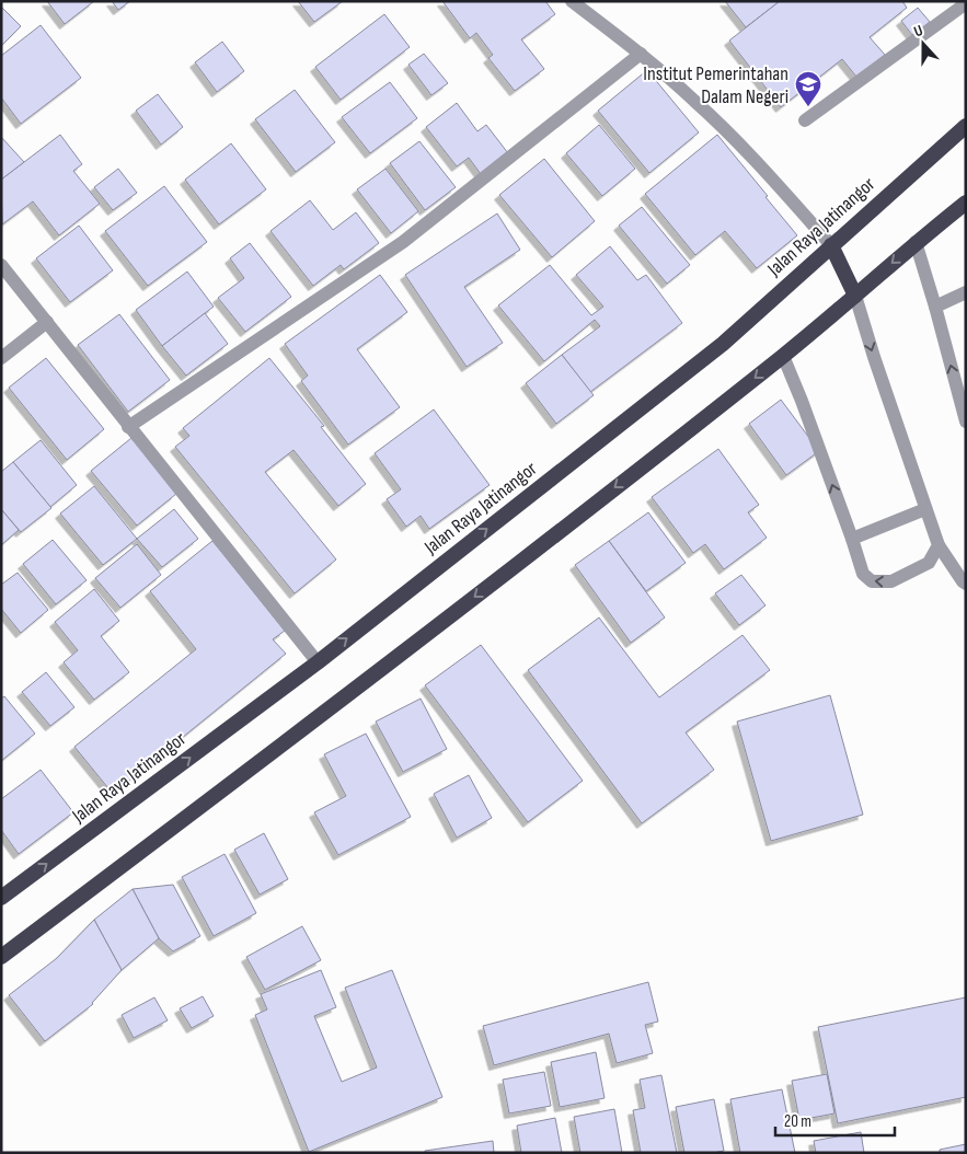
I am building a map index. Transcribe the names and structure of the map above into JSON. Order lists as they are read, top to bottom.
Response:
{
  "streets": {
    "highway": ["Jalan Raya Jatinangor"]
  },
  "places": {
    "school or university": ["Institut Pemerintahan Dalam Negeri"]
  },
  "scale_bar": "20 m",
  "north": "top"
}
